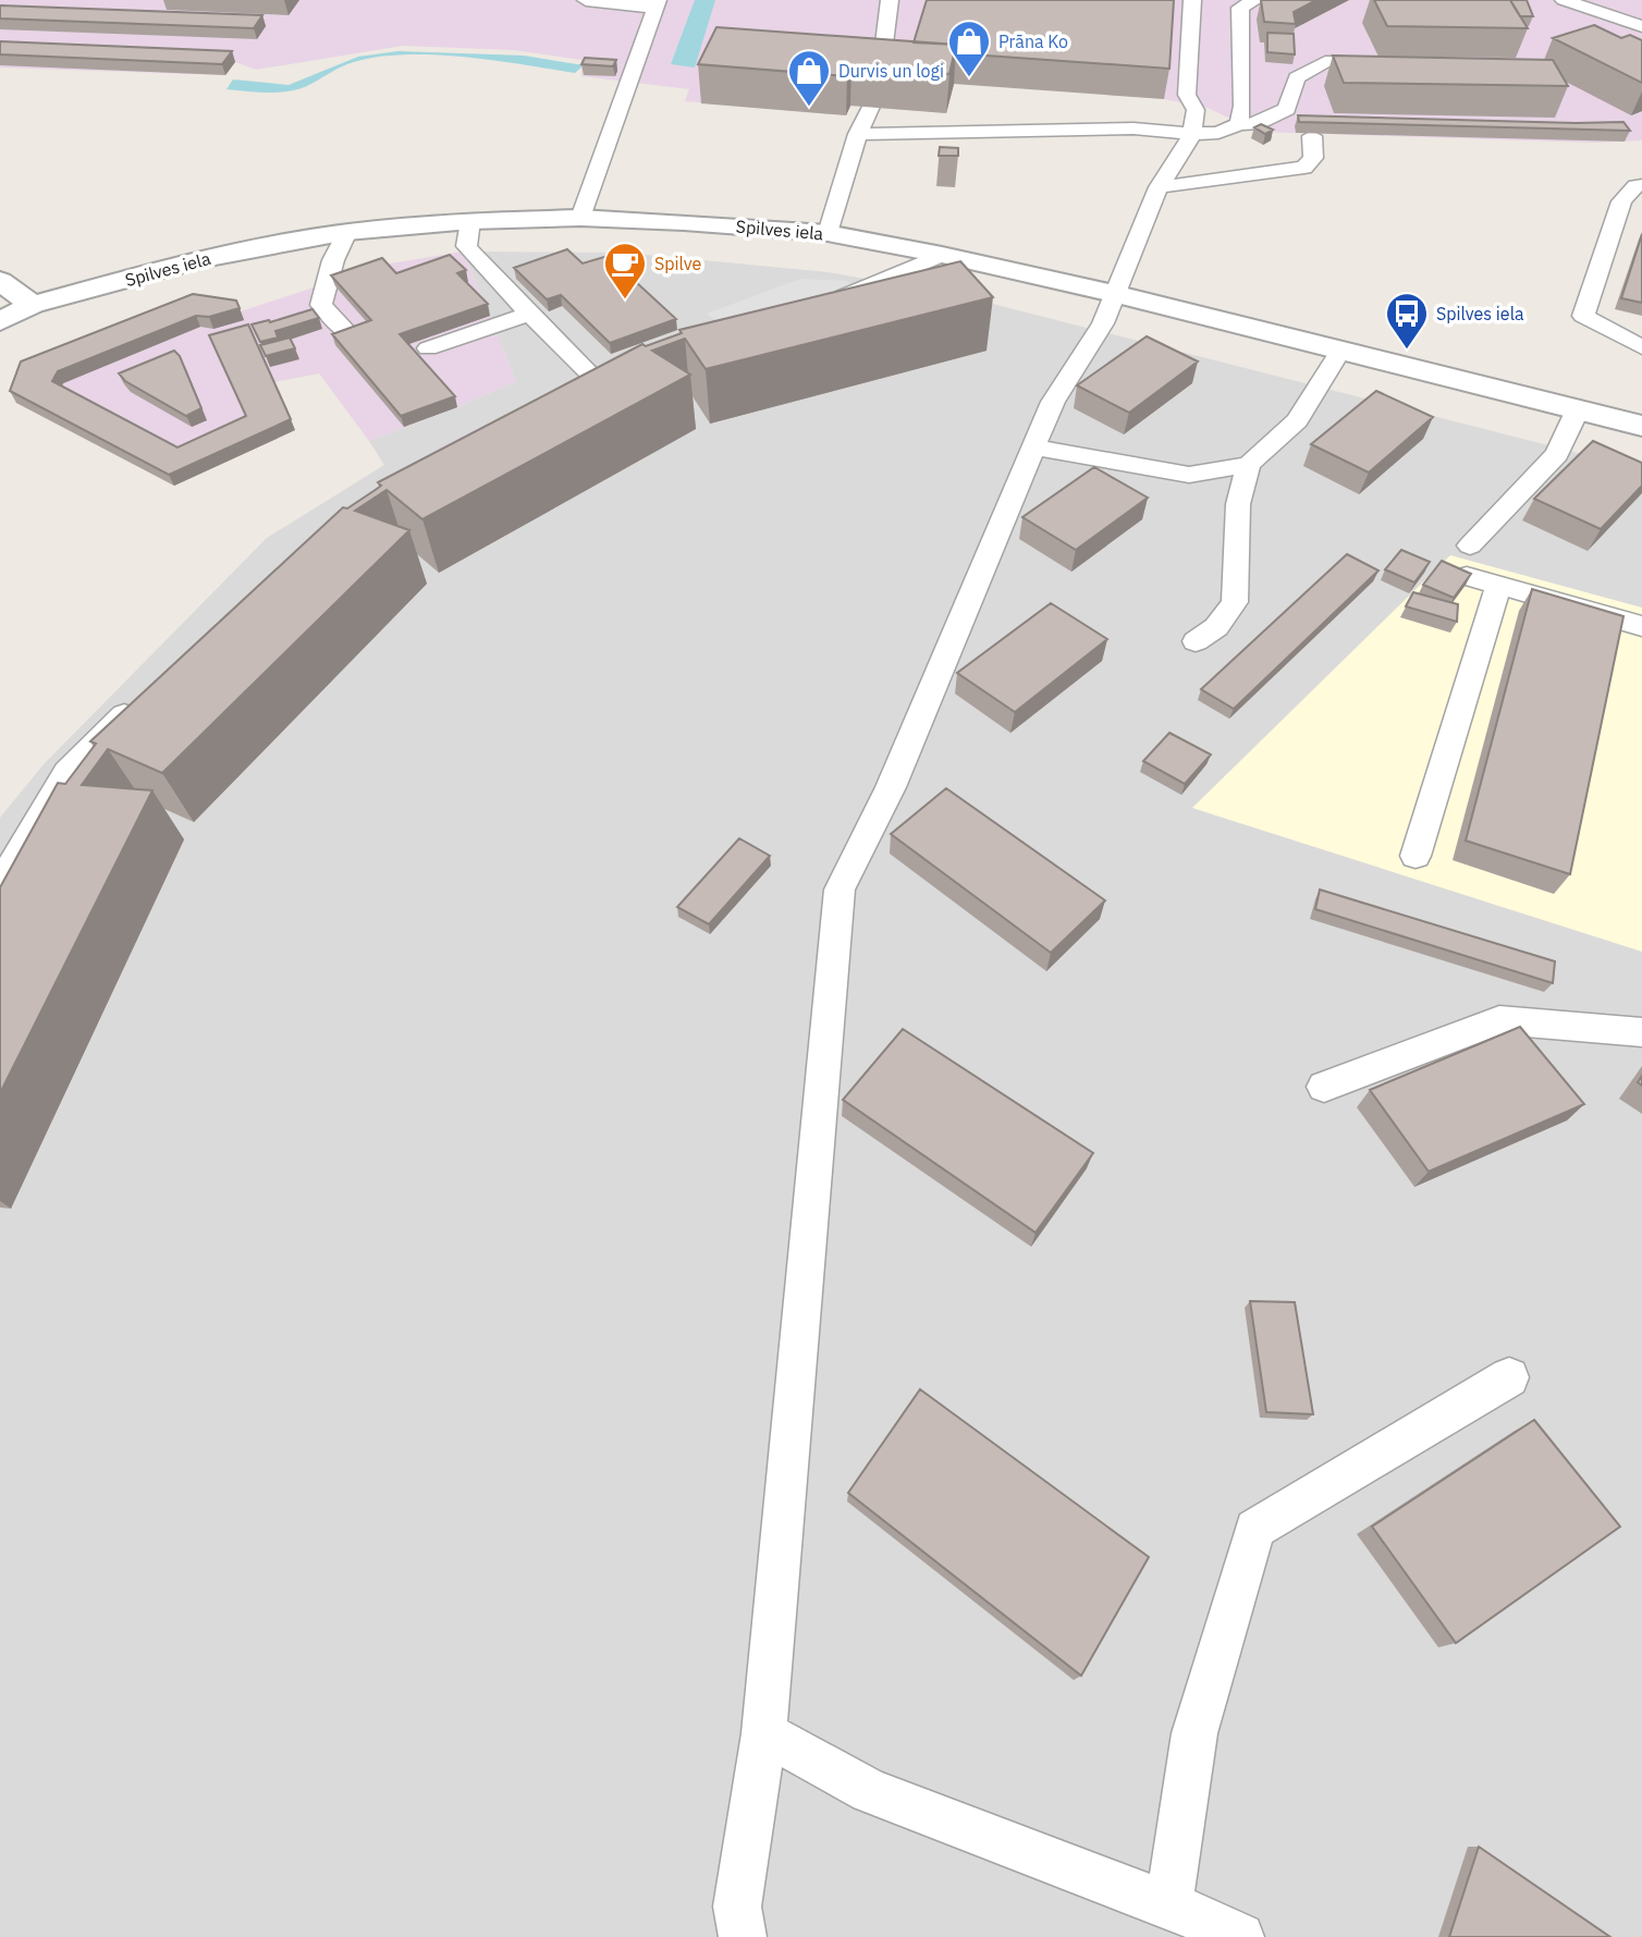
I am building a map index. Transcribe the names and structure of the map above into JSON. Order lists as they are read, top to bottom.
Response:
{
  "streets": {
    "street": ["Spilves iela"]
  },
  "places": {
    "shop": ["Prāna Ko", "Durvis un logi"],
    "cafe": ["Spilve"],
    "bus stop": ["Spilves iela"]
  }
}
